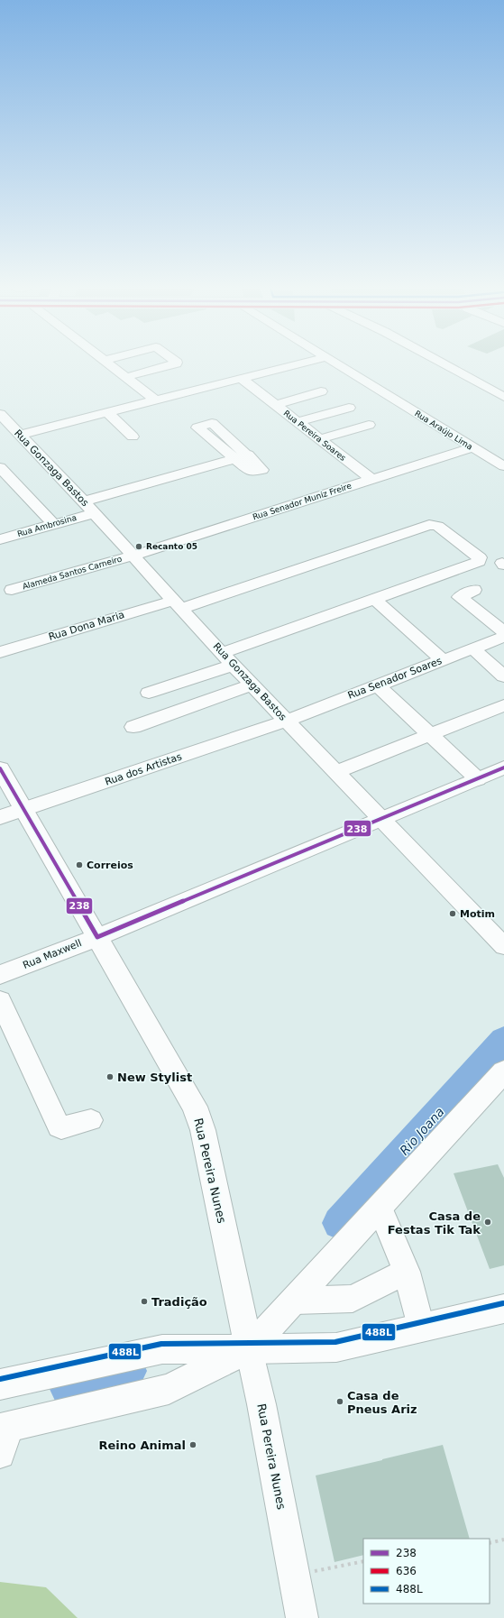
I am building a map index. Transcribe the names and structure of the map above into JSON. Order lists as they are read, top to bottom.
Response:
{
  "streets": {
    "main road": ["Rua Maxwell", "Rua Pereira Nunes"],
    "street": [
      "Rua Araújo Lima",
      "Rua Pereira Soares",
      "Rua Gonzaga Bastos",
      "Rua Senador Muniz Freire",
      "Rua Ambrosina",
      "Alameda Santos Carneiro",
      "Rua Dona Maria",
      "Rua Senador Soares",
      "Rua dos Artistas"
    ]
  },
  "crossings": [
    ["Rua Araújo Lima", "Rua Senador Muniz Freire"],
    ["Rua Pereira Soares", "Rua Senador Muniz Freire"],
    ["Rua Gonzaga Bastos", "Rua Senador Muniz Freire"],
    ["Rua Gonzaga Bastos", "Rua Ambrosina"],
    ["Rua Gonzaga Bastos", "Alameda Santos Carneiro"],
    ["Rua Gonzaga Bastos", "Rua Dona Maria"],
    ["Rua Gonzaga Bastos", "Rua Senador Soares"],
    ["Rua Gonzaga Bastos", "Rua dos Artistas"],
    ["Rua Gonzaga Bastos", "Rua Maxwell"],
    ["Rua Senador Muniz Freire", "Alameda Santos Carneiro"],
    ["Rua Senador Soares", "Rua dos Artistas"],
    ["Rua dos Artistas", "Rua Pereira Nunes"],
    ["Rua Maxwell", "Rua Pereira Nunes"]
  ],
  "water": ["Rio Joana"],
  "places": [
    "Recanto 05",
    "Correios",
    "Motim",
    "New Stylist",
    "Casa de Festas Tik Tak",
    "Tradição",
    "Casa de Pneus Ariz",
    "Reino Animal"
  ],
  "lines": ["transit line 238", "transit line 488L"],
  "legend": ["238", "636", "488L"]
}
